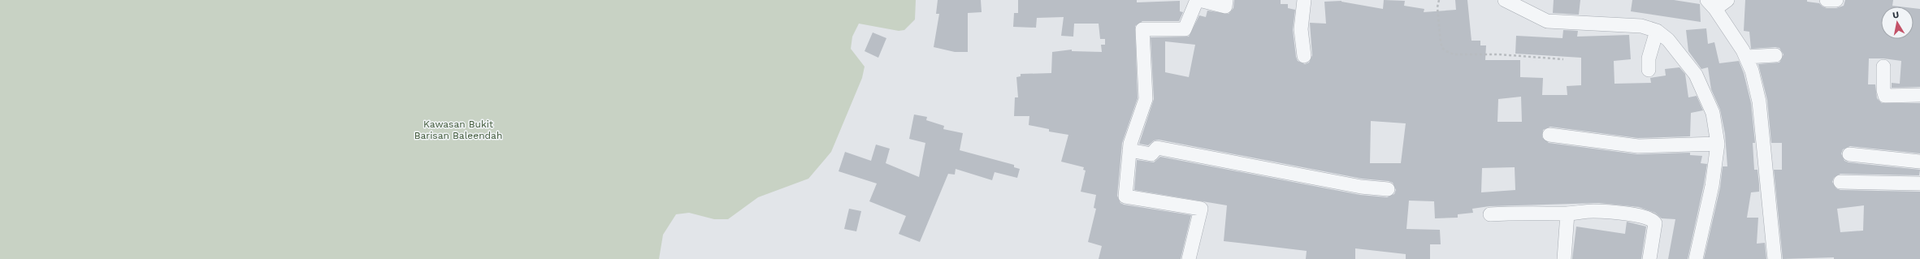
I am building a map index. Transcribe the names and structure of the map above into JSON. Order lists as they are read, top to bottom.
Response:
{
  "parks": ["Kawasan Bukit Barisan Baleendah"],
  "north": "top"
}
